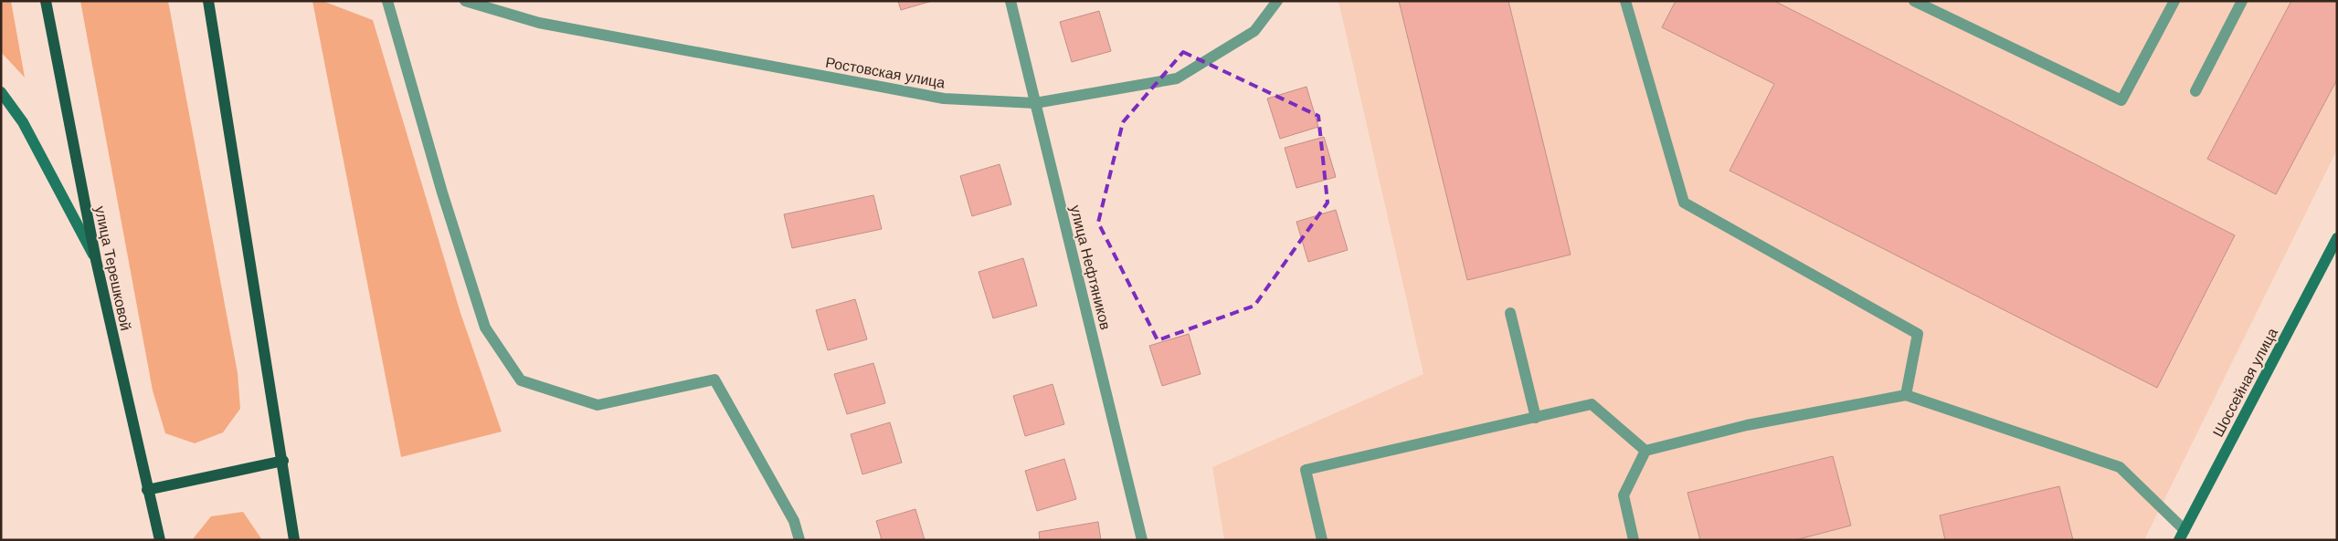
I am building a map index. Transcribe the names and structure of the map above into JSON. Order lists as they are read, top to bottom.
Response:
{
  "streets": {
    "main road": ["улица Терешковой"],
    "street": ["Ростовская улица", "улица Нефтяников", "Шоссейная улица"]
  },
  "crossings": [
    ["Ростовская улица", "улица Нефтяников"]
  ]
}
